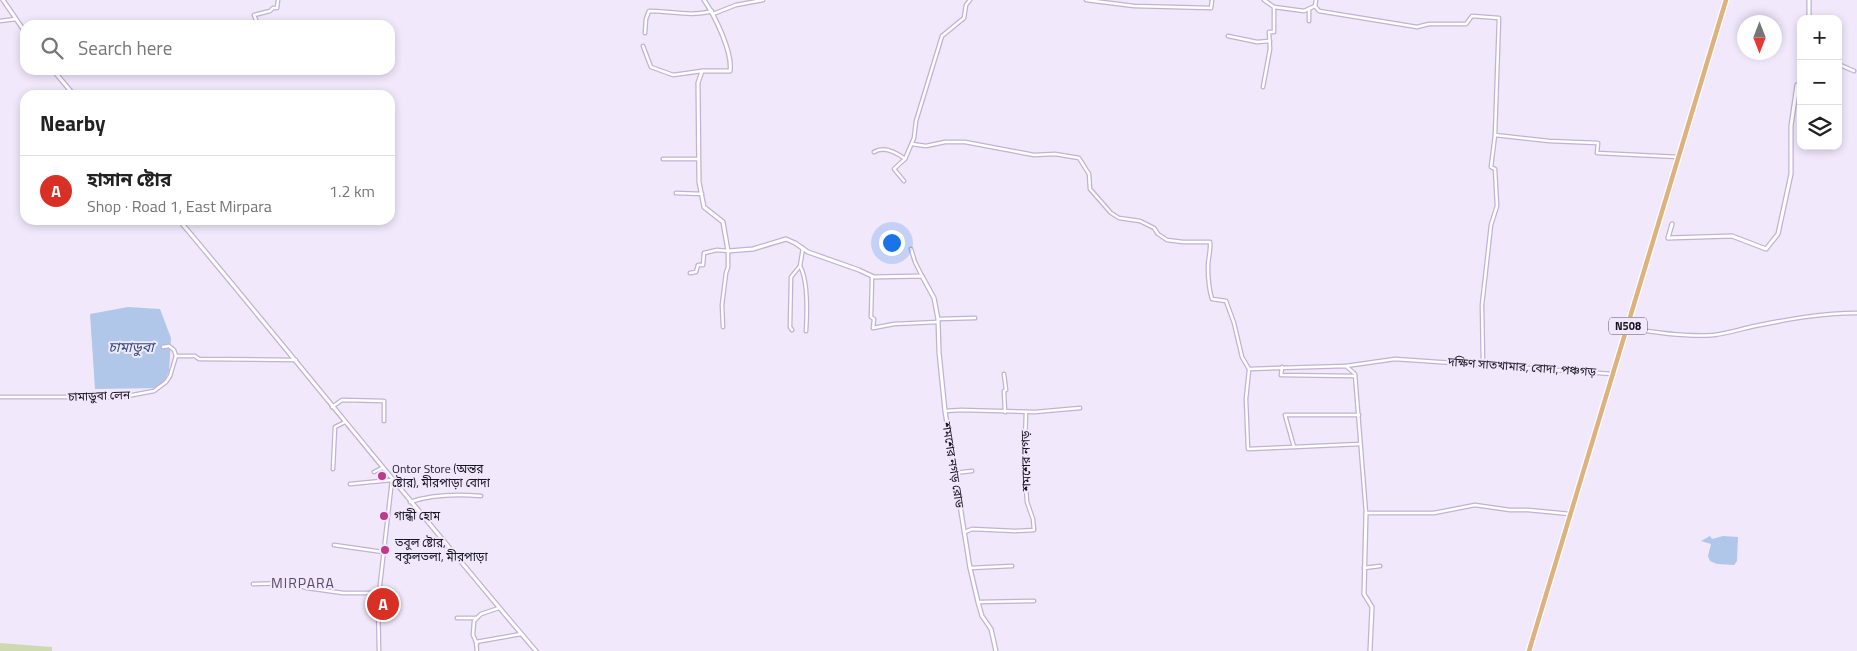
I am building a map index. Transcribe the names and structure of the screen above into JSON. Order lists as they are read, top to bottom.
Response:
{
  "streets": {
    "highway": ["N508"],
    "street": [
      "দক্ষিণ সাতখামার, বোদা, পঞ্চগড়",
      "চামাডুবা লেন",
      "শমশের নগড়",
      "শমশের নগড় রোড"
    ]
  },
  "crossings": [
    ["N508", "দক্ষিণ সাতখামার, বোদা, পঞ্চগড়"],
    ["শমশের নগড়", "শমশের নগড় রোড"]
  ],
  "districts": ["MIRPARA"],
  "water": ["চামাডুবা"],
  "places": ["Ontor Store (অন্তর ষ্টোর), মীরপাড়া বোদা", "গান্ধী হোম", "তবুল ষ্টোর, বকুলতলা, মীরপাড়া"],
  "north": "bottom",
  "page": {
    "map_buttons": ["+", "−"],
    "search": "Search here",
    "heading": "Nearby",
    "list": [
      {
        "mark": "A",
        "name": "হাসান ষ্টোর",
        "note": "Shop · Road 1, East Mirpara",
        "value": "1.2 km"
      }
    ],
    "pins": "A"
  }
}
